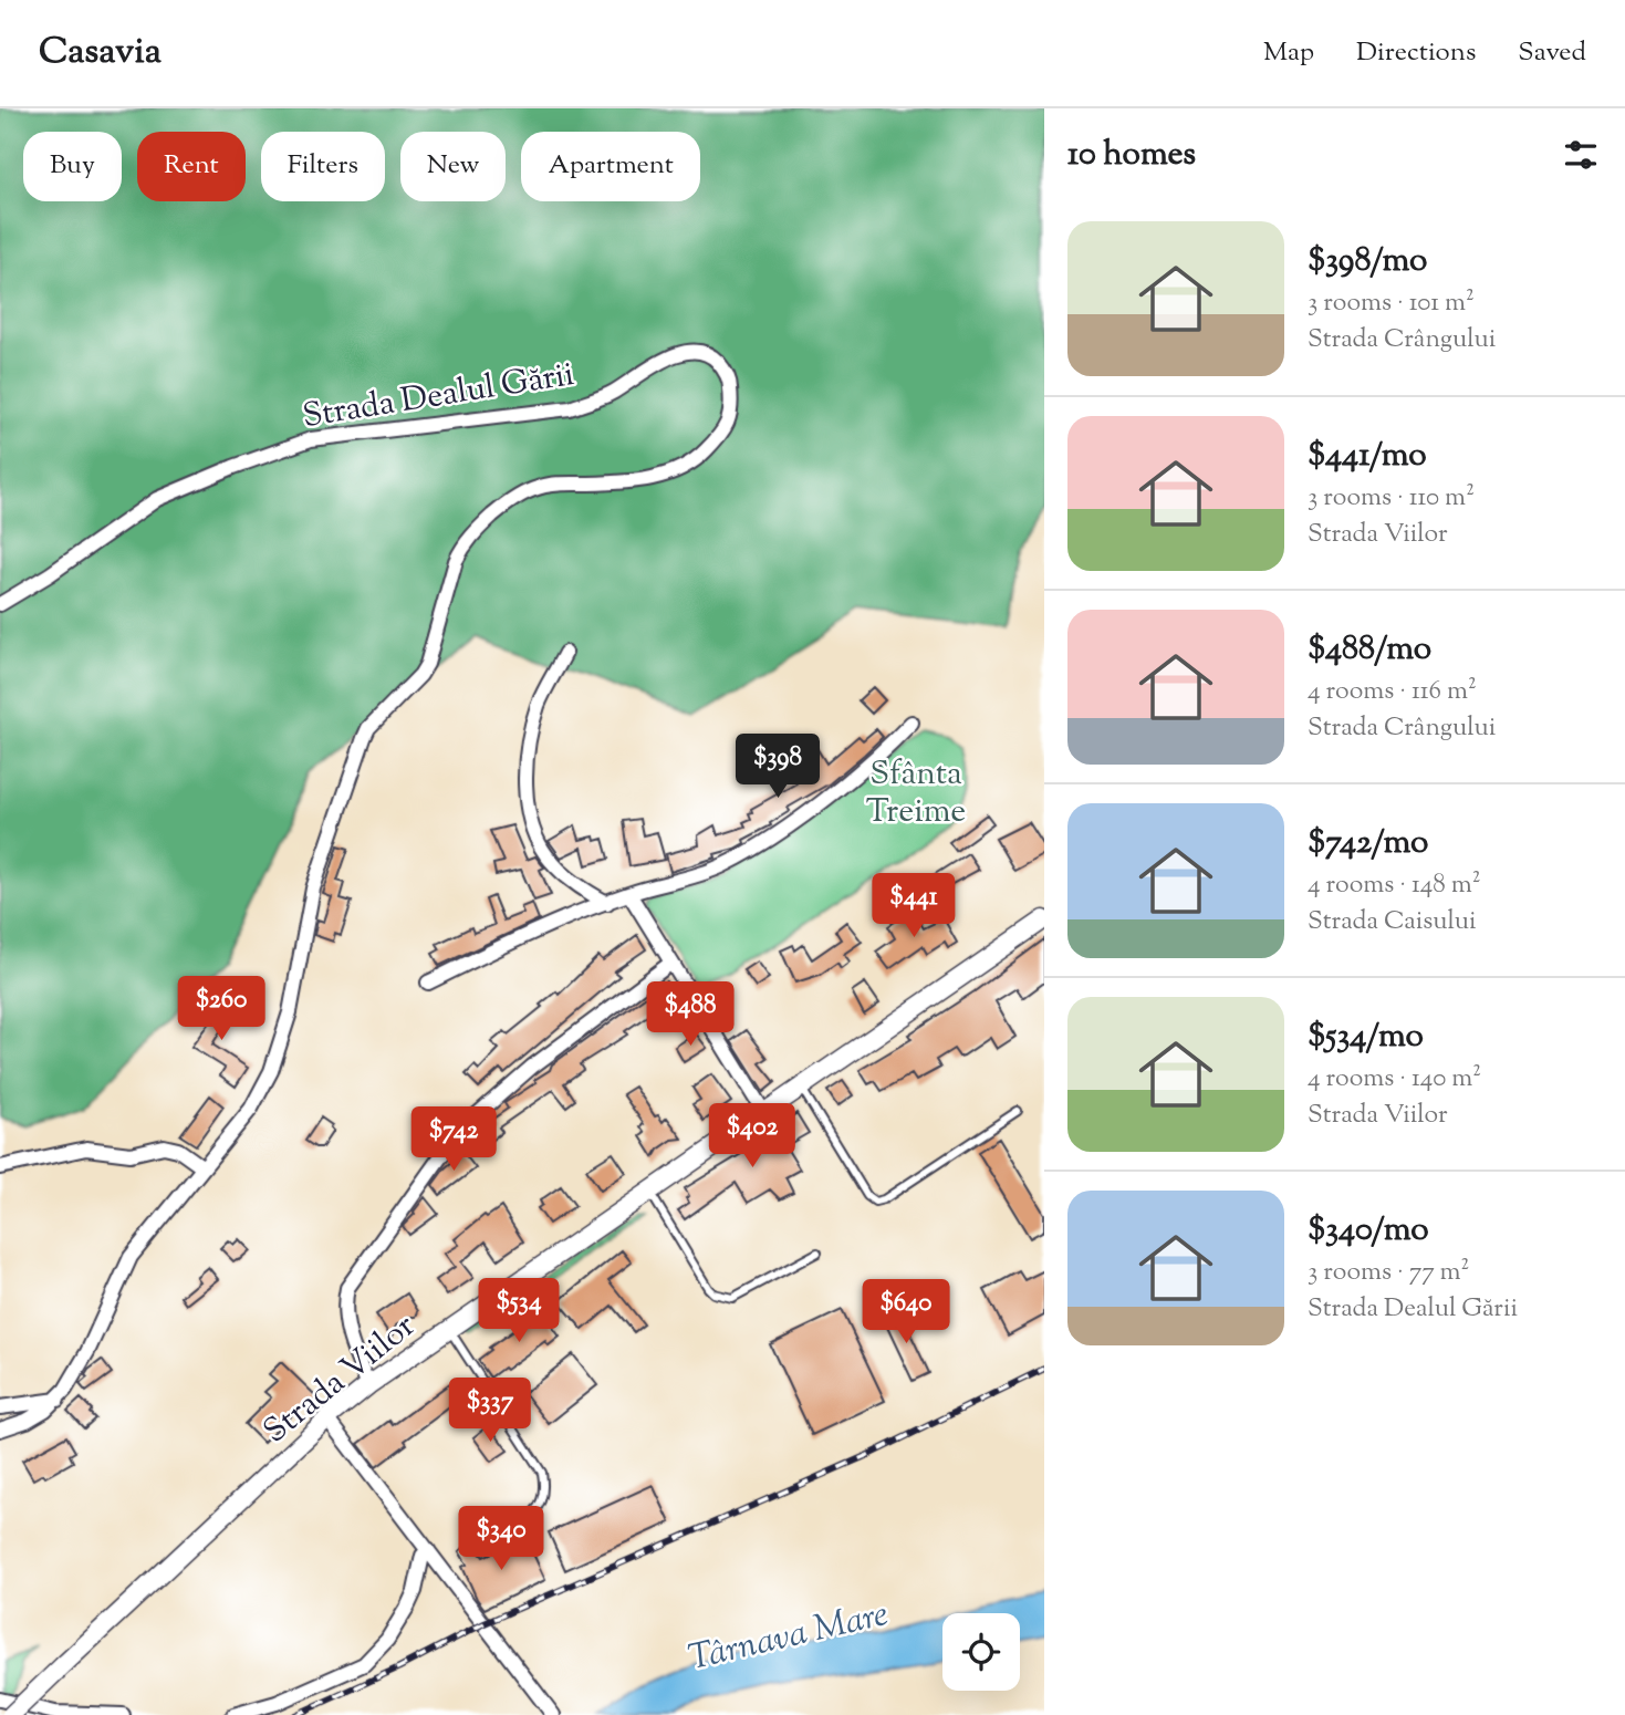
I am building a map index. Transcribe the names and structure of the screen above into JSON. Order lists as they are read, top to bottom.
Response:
{
  "streets": {
    "street": ["Strada Dealul Gării", "Strada Viilor"]
  },
  "water": ["Târnava Mare"],
  "parks": ["Sfânta Treime"],
  "page": {
    "header": "Casavia",
    "nav": ["Map", "Directions", "Saved"],
    "heading": "10 homes",
    "chip": [
      "Buy",
      "Rent",
      "Filters",
      "New",
      "Apartment"
    ],
    "list": [
      {
        "name": "$398/mo",
        "note": "3 rooms · 101 m² · Strada Crângului"
      },
      {
        "name": "$441/mo",
        "note": "3 rooms · 110 m² · Strada Viilor"
      },
      {
        "name": "$488/mo",
        "note": "4 rooms · 116 m² · Strada Crângului"
      },
      {
        "name": "$742/mo",
        "note": "4 rooms · 148 m² · Strada Caisului"
      },
      {
        "name": "$534/mo",
        "note": "4 rooms · 140 m² · Strada Viilor"
      },
      {
        "name": "$340/mo",
        "note": "3 rooms · 77 m² · Strada Dealul Gării"
      }
    ],
    "price": [
      "$398",
      "$441",
      "$260",
      "$488",
      "$402",
      "$742",
      "$534",
      "$640",
      "$337",
      "$340"
    ]
  }
}
